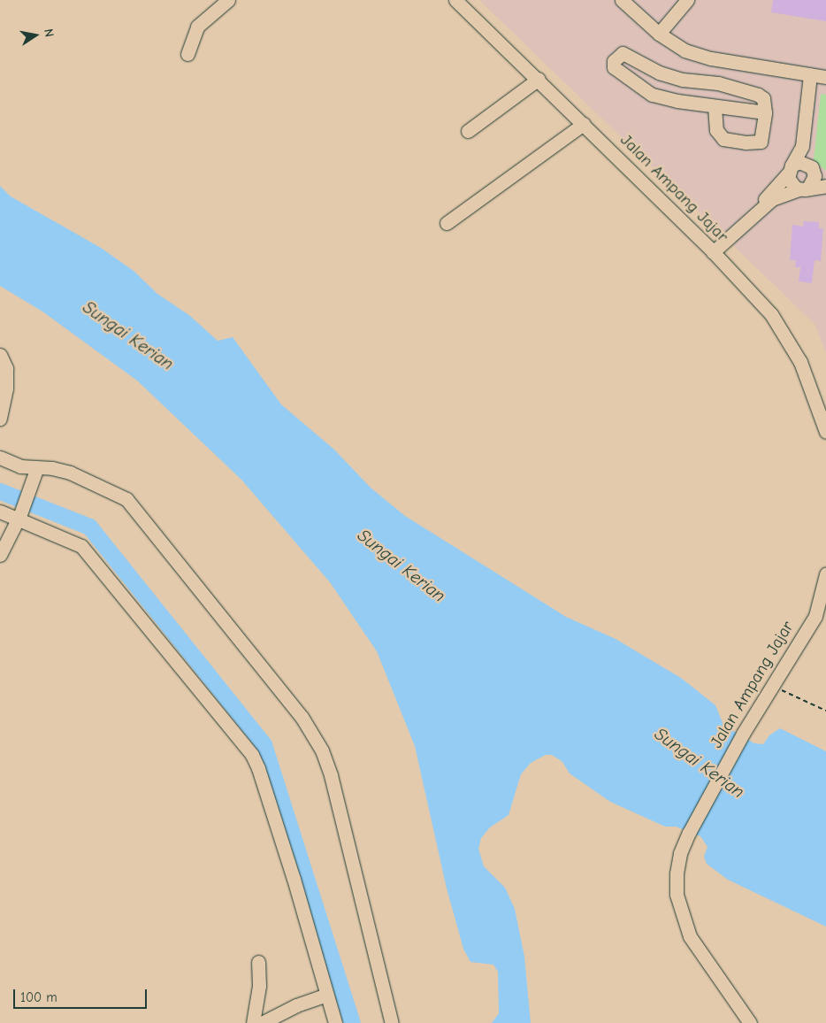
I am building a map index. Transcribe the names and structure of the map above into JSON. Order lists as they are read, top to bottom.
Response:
{
  "streets": {
    "street": ["Jalan Ampang Jajar"]
  },
  "water": ["Sungai Kerian"],
  "scale_bar": "100 m",
  "north": "right"
}
